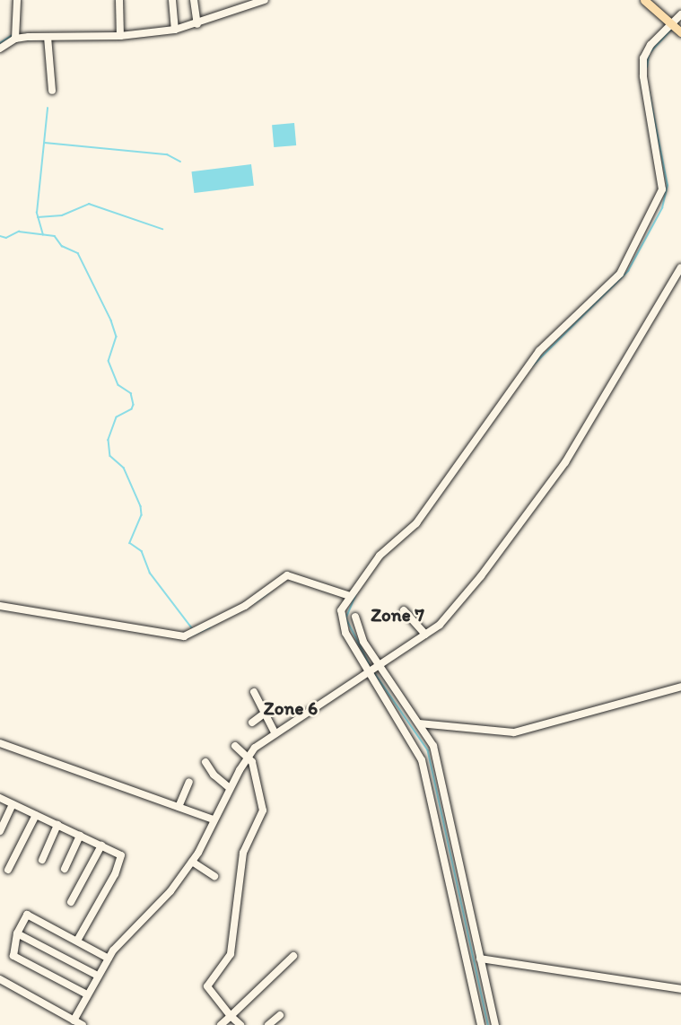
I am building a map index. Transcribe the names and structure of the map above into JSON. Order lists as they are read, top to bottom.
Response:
{
  "districts": ["Zone 7", "Zone 6"]
}
